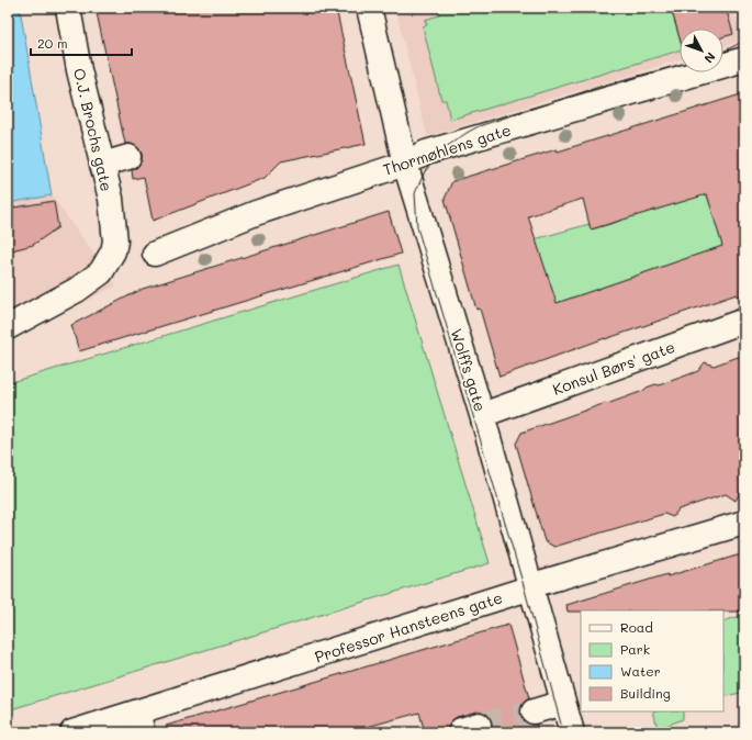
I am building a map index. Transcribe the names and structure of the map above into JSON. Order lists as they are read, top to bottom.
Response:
{
  "streets": {
    "street": [
      "O.J. Brochs gate",
      "Thormøhlens gate",
      "Konsul Børs' gate",
      "Wolffs gate",
      "Professor Hansteens gate"
    ]
  },
  "crossings": [
    ["Thormøhlens gate", "Wolffs gate"],
    ["Konsul Børs' gate", "Wolffs gate"],
    ["Wolffs gate", "Professor Hansteens gate"]
  ],
  "legend": [
    "Road",
    "Park",
    "Water",
    "Building"
  ],
  "scale_bar": "20 m",
  "north": "bottom right"
}
